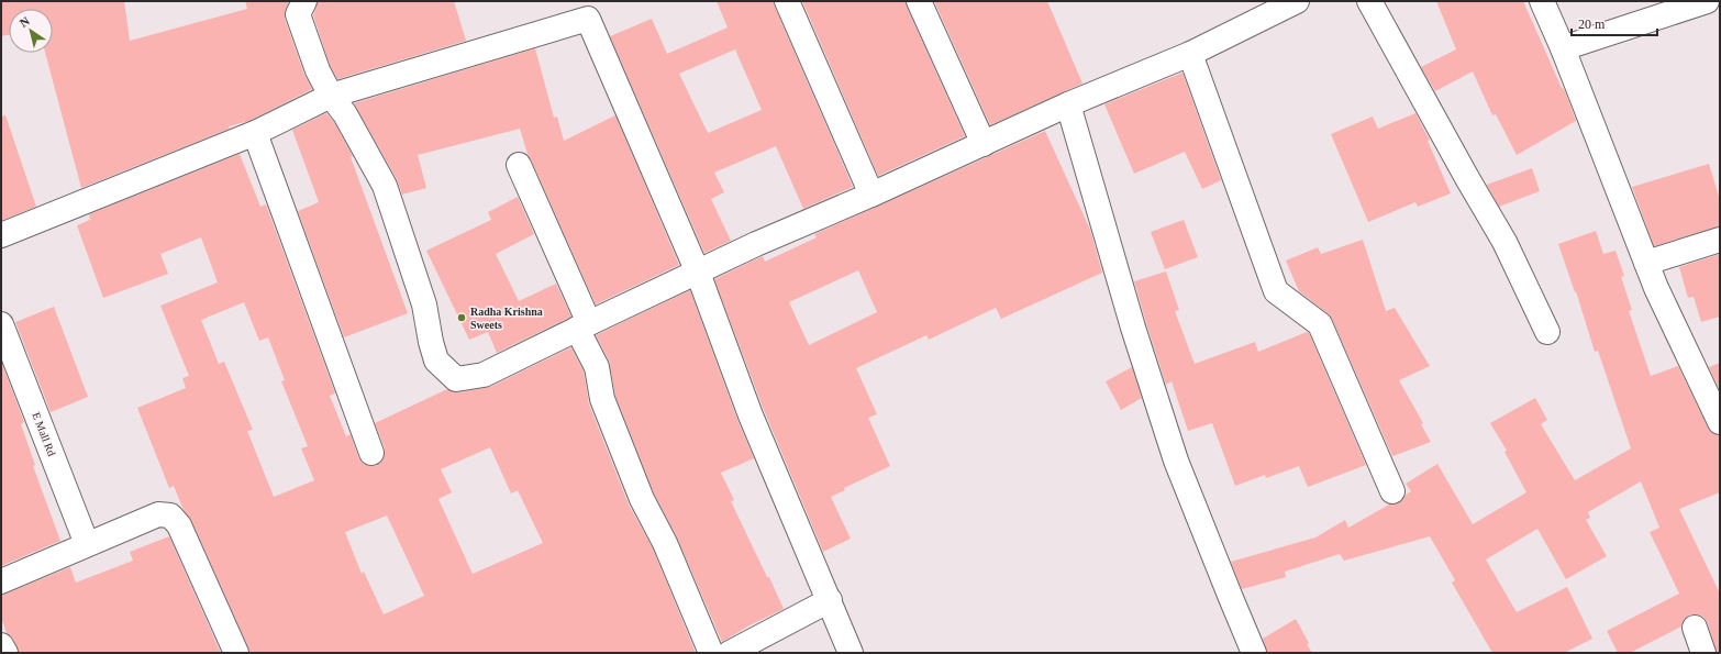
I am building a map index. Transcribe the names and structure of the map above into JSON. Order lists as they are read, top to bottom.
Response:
{
  "streets": {
    "street": ["E Mall Rd"]
  },
  "places": ["Radha Krishna Sweets"],
  "scale_bar": "20 m",
  "north": "top left"
}
